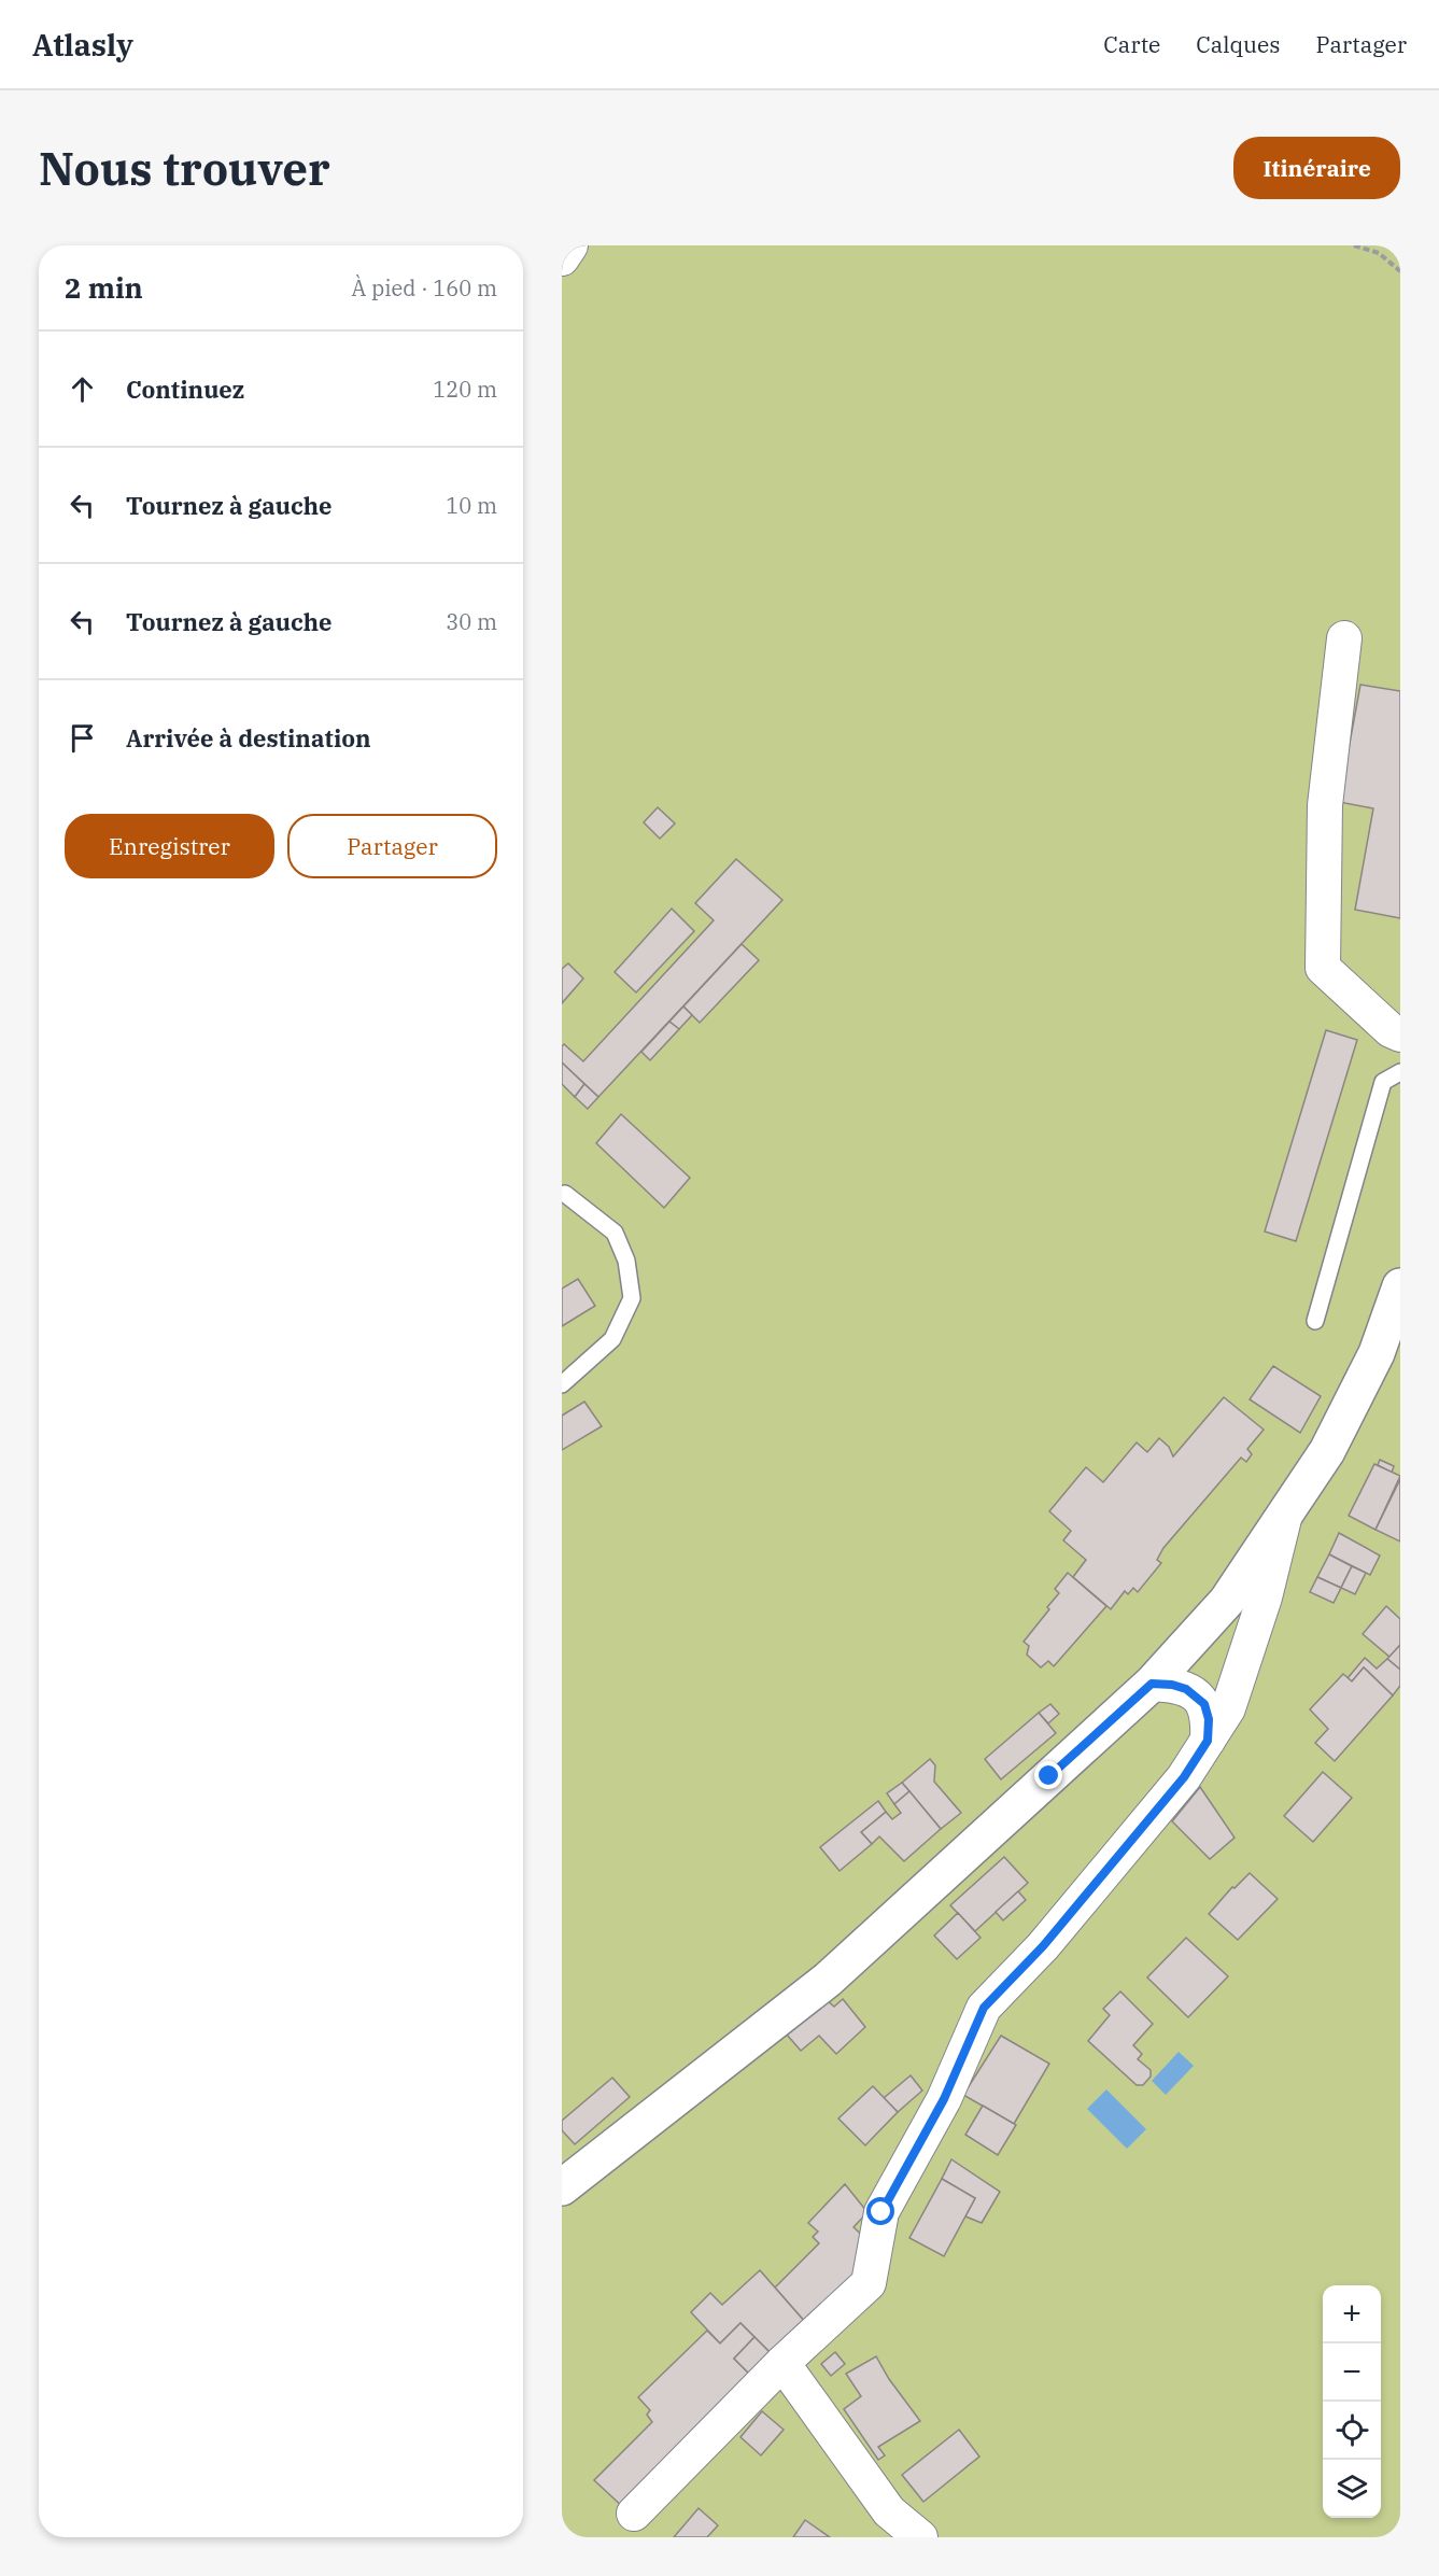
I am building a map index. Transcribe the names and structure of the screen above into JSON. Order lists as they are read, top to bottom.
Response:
{
  "page": {
    "header": "Atlasly",
    "nav": ["Carte", "Calques", "Partager"],
    "buttons": [
      "Itinéraire",
      ["Enregistrer", "Partager"]
    ],
    "title": "Nous trouver",
    "heading": ["2 min", "À pied · 160 m"],
    "list": [
      ["Continuez", "120 m"],
      ["Tournez à gauche", "10 m"],
      ["Tournez à gauche", "30 m"],
      "Arrivée à destination"
    ],
    "map_buttons": ["+", "−"]
  }
}
